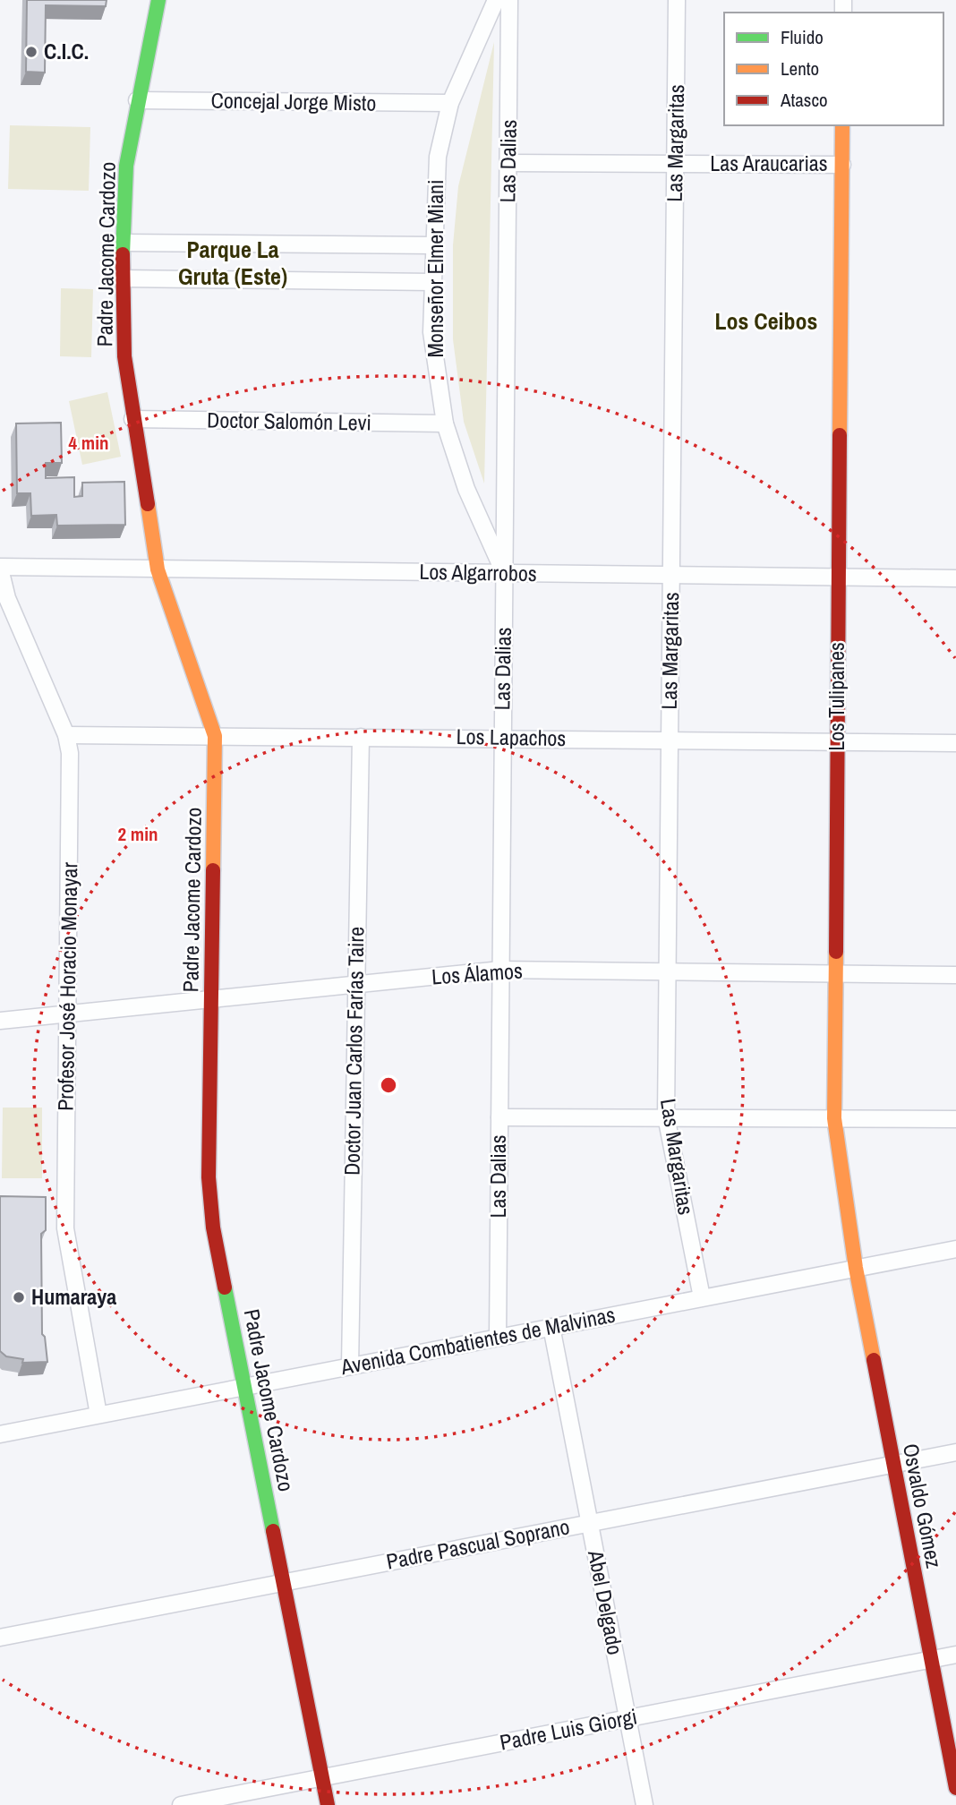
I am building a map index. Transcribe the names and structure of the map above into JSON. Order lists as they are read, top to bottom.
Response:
{
  "streets": {
    "street": [
      "Concejal Jorge Misto",
      "Las Margaritas",
      "Las Dalias",
      "Las Araucarias",
      "Padre Jacome Cardozo",
      "Monseñor Elmer Miani",
      "Doctor Salomón Levi",
      "Los Algarrobos",
      "Los Tulipanes",
      "Los Lapachos",
      "Los Álamos",
      "Profesor José Horacio Monayar",
      "Doctor Juan Carlos Farías Taire",
      "Avenida Combatientes de Malvinas",
      "Osvaldo Gómez",
      "Padre Pascual Soprano",
      "Abel Delgado",
      "Padre Luis Giorgi"
    ]
  },
  "crossings": [
    ["Concejal Jorge Misto", "Padre Jacome Cardozo"],
    ["Concejal Jorge Misto", "Monseñor Elmer Miani"],
    ["Las Margaritas", "Las Araucarias"],
    ["Las Margaritas", "Los Algarrobos"],
    ["Las Margaritas", "Los Lapachos"],
    ["Las Margaritas", "Los Álamos"],
    ["Las Margaritas", "Avenida Combatientes de Malvinas"],
    ["Las Dalias", "Las Araucarias"],
    ["Las Dalias", "Monseñor Elmer Miani"],
    ["Las Dalias", "Los Algarrobos"],
    ["Las Dalias", "Los Lapachos"],
    ["Las Dalias", "Los Álamos"],
    ["Las Dalias", "Avenida Combatientes de Malvinas"],
    ["Las Araucarias", "Los Tulipanes"],
    ["Padre Jacome Cardozo", "Doctor Salomón Levi"],
    ["Padre Jacome Cardozo", "Los Algarrobos"],
    ["Padre Jacome Cardozo", "Los Lapachos"],
    ["Padre Jacome Cardozo", "Los Álamos"],
    ["Padre Jacome Cardozo", "Avenida Combatientes de Malvinas"],
    ["Padre Jacome Cardozo", "Padre Pascual Soprano"],
    ["Padre Jacome Cardozo", "Padre Luis Giorgi"],
    ["Monseñor Elmer Miani", "Doctor Salomón Levi"],
    ["Monseñor Elmer Miani", "Los Algarrobos"],
    ["Los Algarrobos", "Los Tulipanes"],
    ["Los Algarrobos", "Profesor José Horacio Monayar"],
    ["Los Tulipanes", "Los Lapachos"],
    ["Los Tulipanes", "Los Álamos"],
    ["Los Tulipanes", "Avenida Combatientes de Malvinas"],
    ["Los Tulipanes", "Osvaldo Gómez"],
    ["Los Lapachos", "Profesor José Horacio Monayar"],
    ["Los Lapachos", "Doctor Juan Carlos Farías Taire"],
    ["Los Álamos", "Profesor José Horacio Monayar"],
    ["Los Álamos", "Doctor Juan Carlos Farías Taire"],
    ["Profesor José Horacio Monayar", "Avenida Combatientes de Malvinas"],
    ["Doctor Juan Carlos Farías Taire", "Avenida Combatientes de Malvinas"],
    ["Avenida Combatientes de Malvinas", "Osvaldo Gómez"],
    ["Avenida Combatientes de Malvinas", "Abel Delgado"],
    ["Osvaldo Gómez", "Padre Pascual Soprano"],
    ["Osvaldo Gómez", "Padre Luis Giorgi"],
    ["Padre Pascual Soprano", "Abel Delgado"],
    ["Abel Delgado", "Padre Luis Giorgi"]
  ],
  "districts": ["Parque La Gruta (Este)", "Los Ceibos"],
  "places": ["C.I.C.", "Humaraya"],
  "legend": ["Fluido", "Lento", "Atasco"],
  "rings": ["4 min", "2 min"]
}
